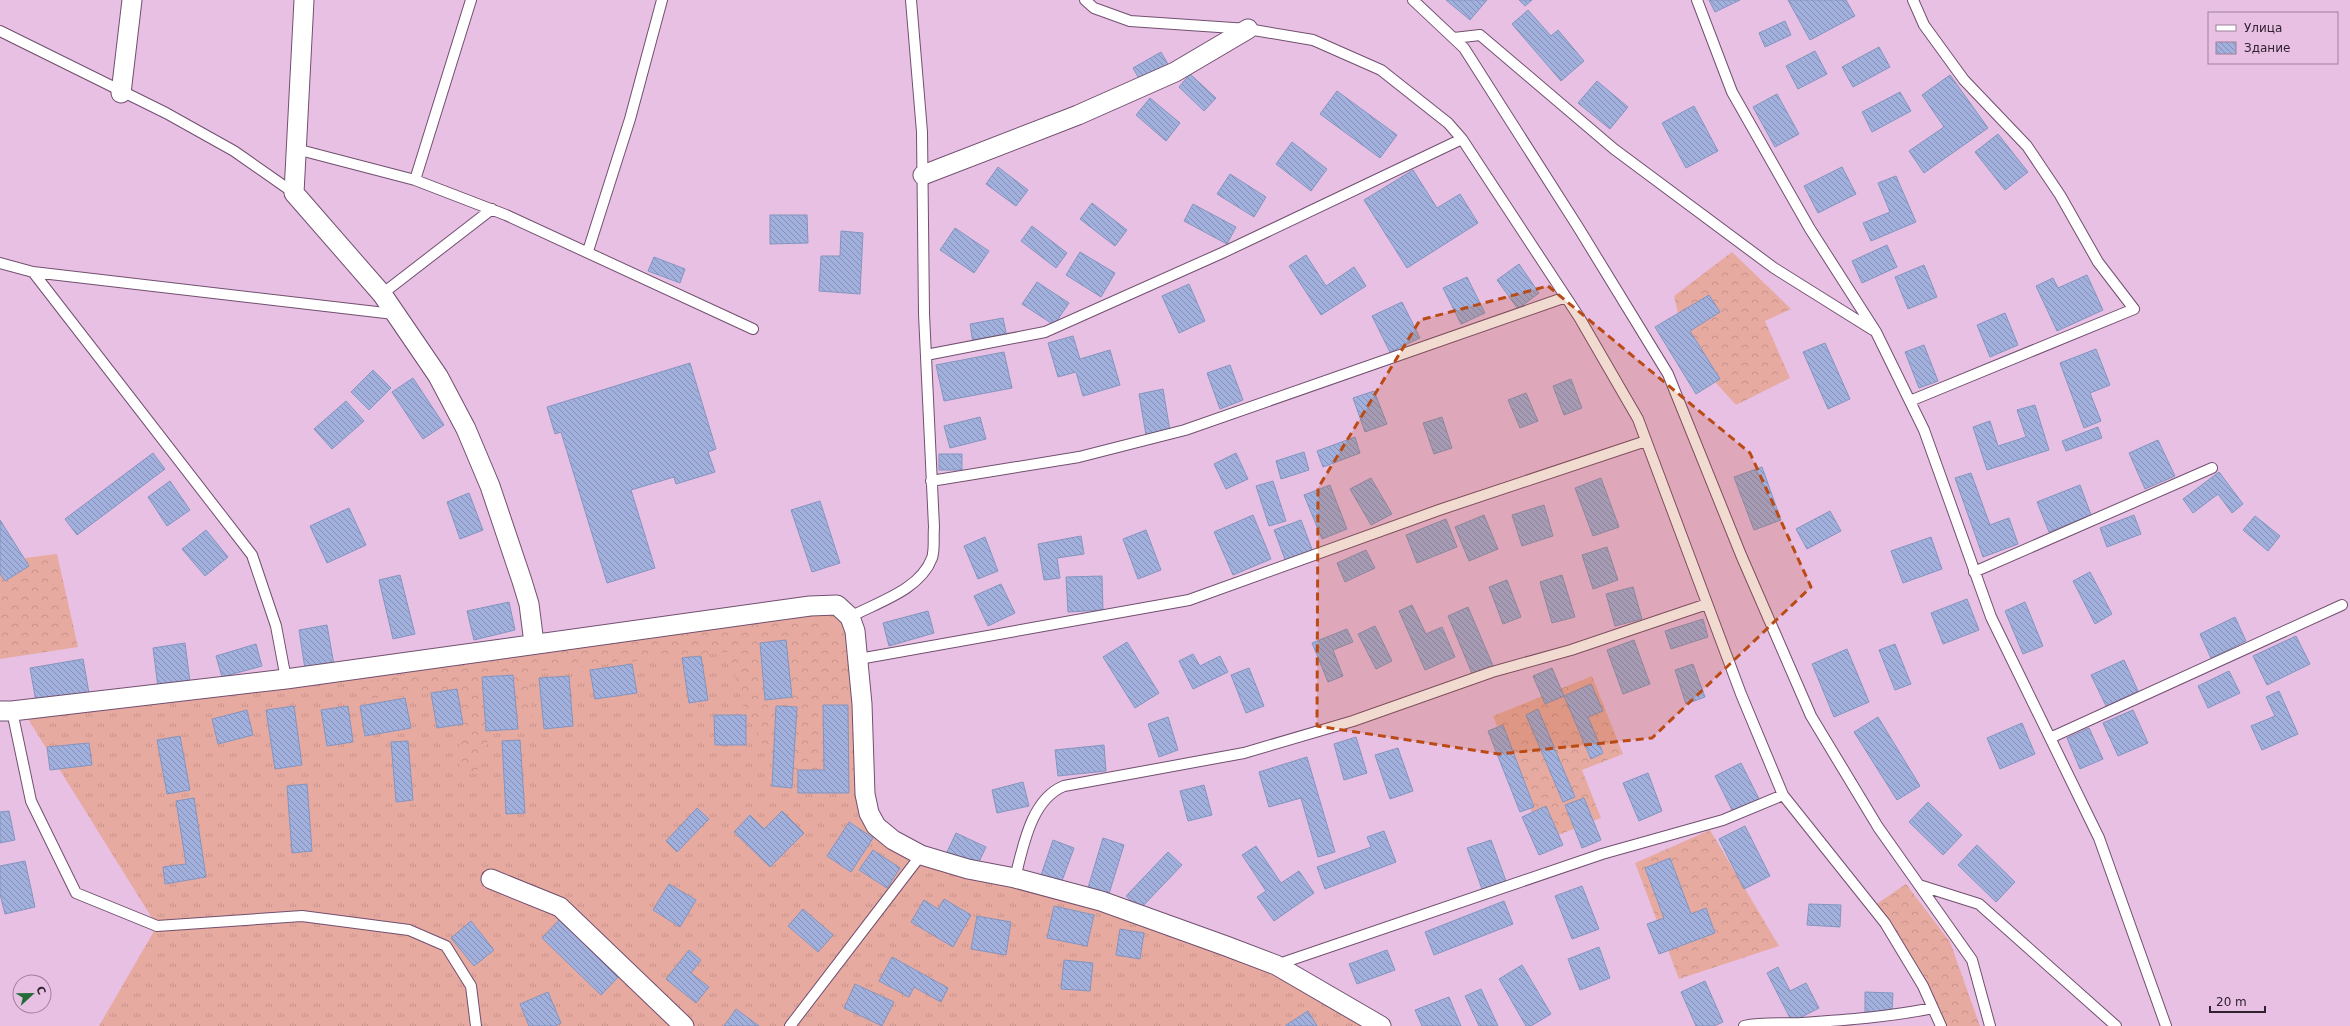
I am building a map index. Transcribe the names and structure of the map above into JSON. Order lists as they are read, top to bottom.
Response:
{
  "legend": ["Улица", "Здание"],
  "scale_bar": "20 m",
  "north": "right"
}
